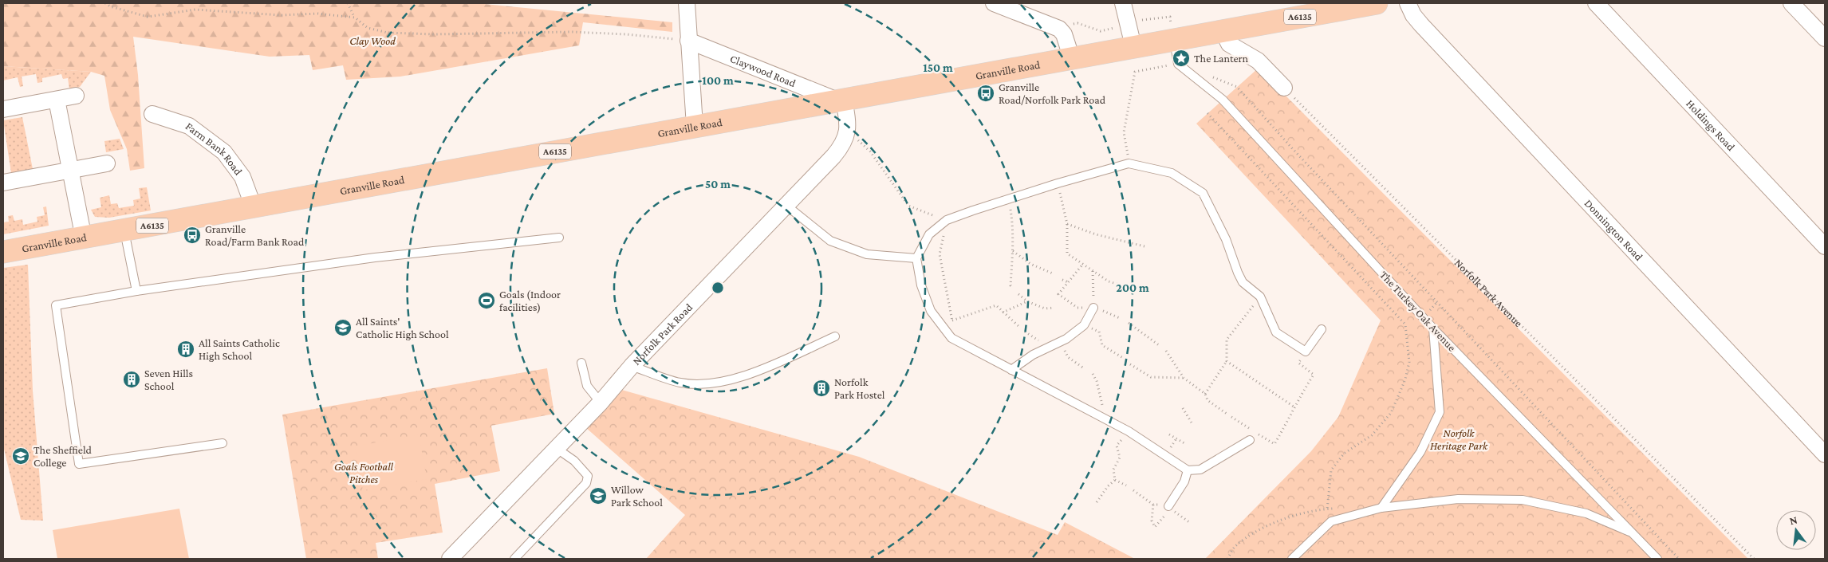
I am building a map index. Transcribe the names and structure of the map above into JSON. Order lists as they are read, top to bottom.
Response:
{
  "streets": {
    "main road": ["A6135", "Granville Road"],
    "street": [
      "Claywood Road",
      "Holdings Road",
      "Farm Bank Road",
      "Donnington Road",
      "Norfolk Park Road"
    ],
    "lane": ["The Turkey Oak Avenue"],
    "path": ["Norfolk Park Avenue"]
  },
  "crossings": [
    ["Granville Road", "Claywood Road"],
    ["Granville Road", "Farm Bank Road"]
  ],
  "parks": ["Clay Wood", "Norfolk Heritage Park", "Goals Football Pitches"],
  "places": {
    "place": ["The Lantern"],
    "bus stop": ["Granville Road/Norfolk Park Road", "Granville Road/Farm Bank Road"],
    "sports": ["Goals (Indoor facilities)"],
    "school or university": ["All Saints' Catholic High School", "The Sheffield College", "Willow Park School"],
    "building": ["All Saints Catholic High School", "Seven Hills School", "Norfolk Park Hostel"]
  },
  "north": "top",
  "rings": [
    "150 m",
    "100 m",
    "50 m",
    "200 m"
  ]
}
